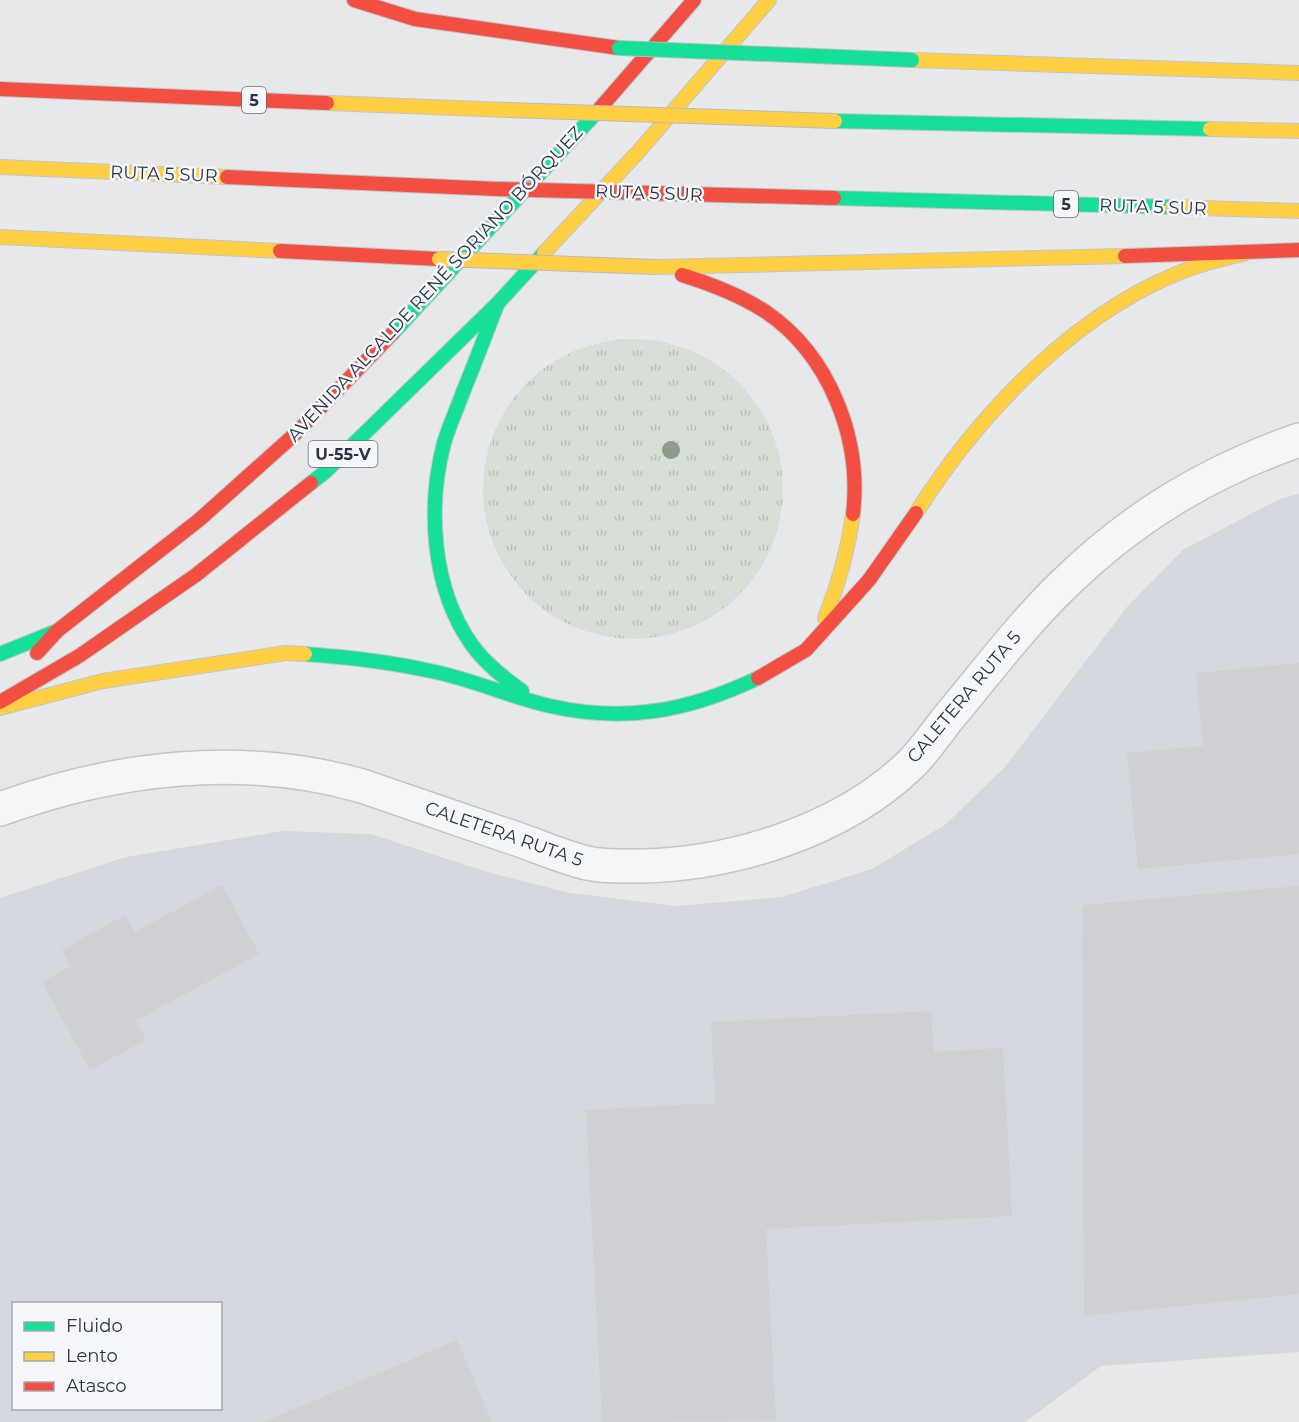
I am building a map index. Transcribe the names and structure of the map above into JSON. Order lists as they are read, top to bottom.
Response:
{
  "streets": {
    "main road": [
      "5",
      "RUTA 5 SUR",
      "AVENIDA ALCALDE RENÉ SORIANO BÓRQUEZ",
      "U-55-V"
    ],
    "street": ["CALETERA RUTA 5"]
  },
  "legend": ["Fluido", "Lento", "Atasco"]
}
